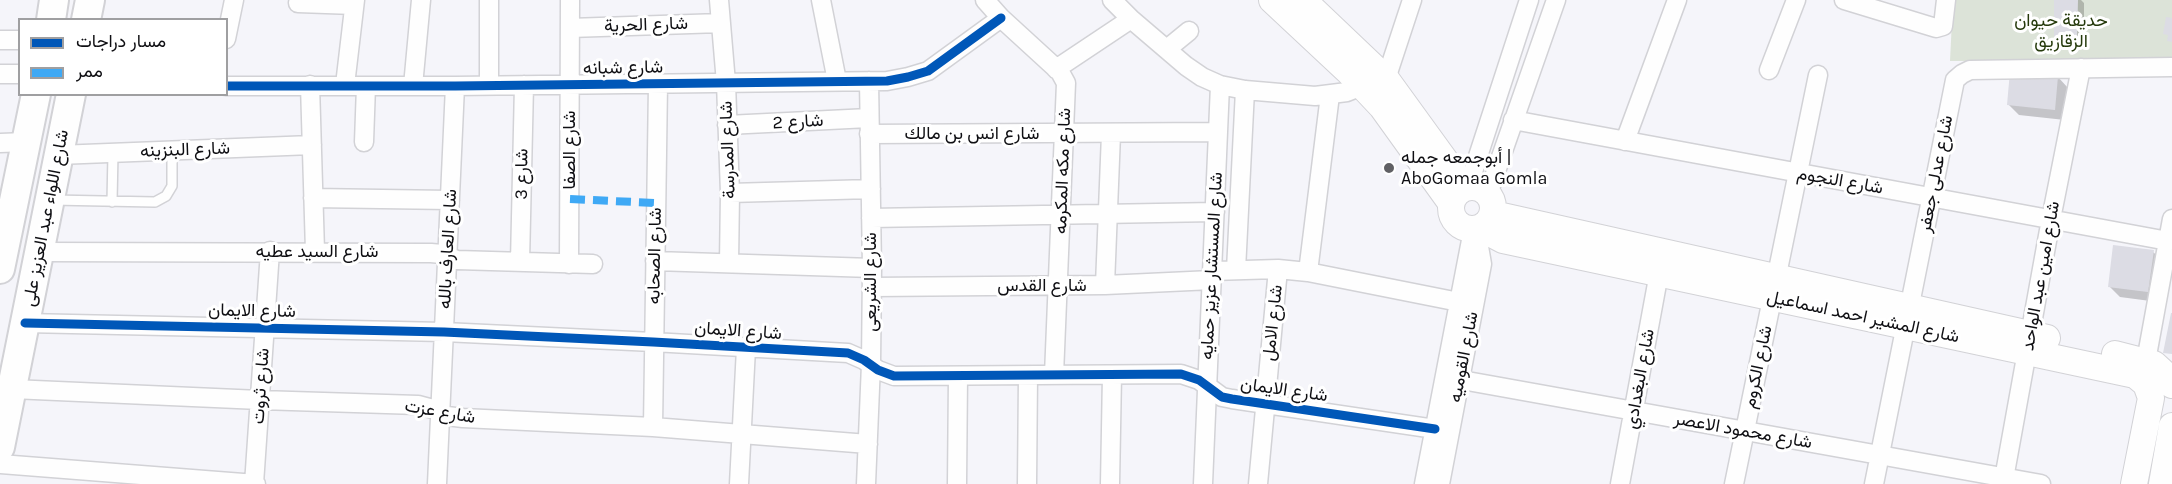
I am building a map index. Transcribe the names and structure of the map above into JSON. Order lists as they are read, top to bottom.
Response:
{
  "streets": {
    "main road": ["شارع اللواء عبد العزيز على"],
    "street": [
      "شارع الحرية",
      "شارع شبانه",
      "شارع 2",
      "شارع انس بن مالك",
      "شارع البنزينه",
      "شارع الصفا",
      "شارع المدرسة",
      "شارع مكه المكرمه",
      "شارع 3",
      "شارع عدلى جعفر",
      "شارع النجوم",
      "شارع العارف بالله",
      "شارع السيد عطيه",
      "شارع الصحابه",
      "شارع المستشار عزيز حمايه",
      "شارع امين عبد الواحد",
      "شارع الشريعى",
      "شارع القدس",
      "شارع الايمان",
      "شارع المشير احمد اسماعيل",
      "شارع الامل",
      "شارع القوميه",
      "شارع الكروم",
      "شارع البغدادي",
      "شارع ثروت",
      "شارع عزت",
      "شارع محمود الاعصر"
    ]
  },
  "crossings": [
    ["شارع الحرية", "شارع الصفا"],
    ["شارع الحرية", "شارع المدرسة"],
    ["شارع شبانه", "شارع الصفا"],
    ["شارع شبانه", "شارع المدرسة"],
    ["شارع شبانه", "شارع مكه المكرمه"],
    ["شارع شبانه", "شارع 3"],
    ["شارع شبانه", "شارع العارف بالله"],
    ["شارع شبانه", "شارع الصحابه"],
    ["شارع شبانه", "شارع الشريعى"],
    ["شارع 2", "شارع انس بن مالك"],
    ["شارع 2", "شارع المدرسة"],
    ["شارع 2", "شارع الشريعى"],
    ["شارع انس بن مالك", "شارع مكه المكرمه"],
    ["شارع انس بن مالك", "شارع المستشار عزيز حمايه"],
    ["شارع انس بن مالك", "شارع الشريعى"],
    ["شارع البنزينه", "شارع اللواء عبد العزيز على"],
    ["شارع الصفا", "شارع السيد عطيه"],
    ["شارع مكه المكرمه", "شارع القدس"],
    ["شارع مكه المكرمه", "شارع الايمان"],
    ["شارع 3", "شارع السيد عطيه"],
    ["شارع عدلى جعفر", "شارع النجوم"],
    ["شارع عدلى جعفر", "شارع امين عبد الواحد"],
    ["شارع عدلى جعفر", "شارع المشير احمد اسماعيل"],
    ["شارع عدلى جعفر", "شارع محمود الاعصر"],
    ["شارع النجوم", "شارع امين عبد الواحد"],
    ["شارع النجوم", "شارع القوميه"],
    ["شارع النجوم", "شارع الكروم"],
    ["شارع اللواء عبد العزيز على", "شارع السيد عطيه"],
    ["شارع اللواء عبد العزيز على", "شارع الايمان"],
    ["شارع اللواء عبد العزيز على", "شارع عزت"],
    ["شارع العارف بالله", "شارع السيد عطيه"],
    ["شارع العارف بالله", "شارع الايمان"],
    ["شارع العارف بالله", "شارع عزت"],
    ["شارع السيد عطيه", "شارع ثروت"],
    ["شارع الصحابه", "شارع الايمان"],
    ["شارع الصحابه", "شارع عزت"],
    ["شارع المستشار عزيز حمايه", "شارع القدس"],
    ["شارع المستشار عزيز حمايه", "شارع الايمان"],
    ["شارع امين عبد الواحد", "شارع المشير احمد اسماعيل"],
    ["شارع امين عبد الواحد", "شارع محمود الاعصر"],
    ["شارع الشريعى", "شارع القدس"],
    ["شارع الشريعى", "شارع الايمان"],
    ["شارع الشريعى", "شارع عزت"],
    ["شارع القدس", "شارع الامل"],
    ["شارع القدس", "شارع القوميه"],
    ["شارع الايمان", "شارع الامل"],
    ["شارع الايمان", "شارع القوميه"],
    ["شارع الايمان", "شارع ثروت"],
    ["شارع المشير احمد اسماعيل", "شارع القوميه"],
    ["شارع المشير احمد اسماعيل", "شارع الكروم"],
    ["شارع المشير احمد اسماعيل", "شارع البغدادي"],
    ["شارع القوميه", "شارع محمود الاعصر"],
    ["شارع الكروم", "شارع محمود الاعصر"],
    ["شارع البغدادي", "شارع محمود الاعصر"],
    ["شارع ثروت", "شارع عزت"]
  ],
  "parks": ["حديقة حيوان الزقازيق"],
  "places": ["أبوجمعه جمله | AboGomaa Gomla"],
  "legend": ["مسار دراجات", "ممر"]
}
